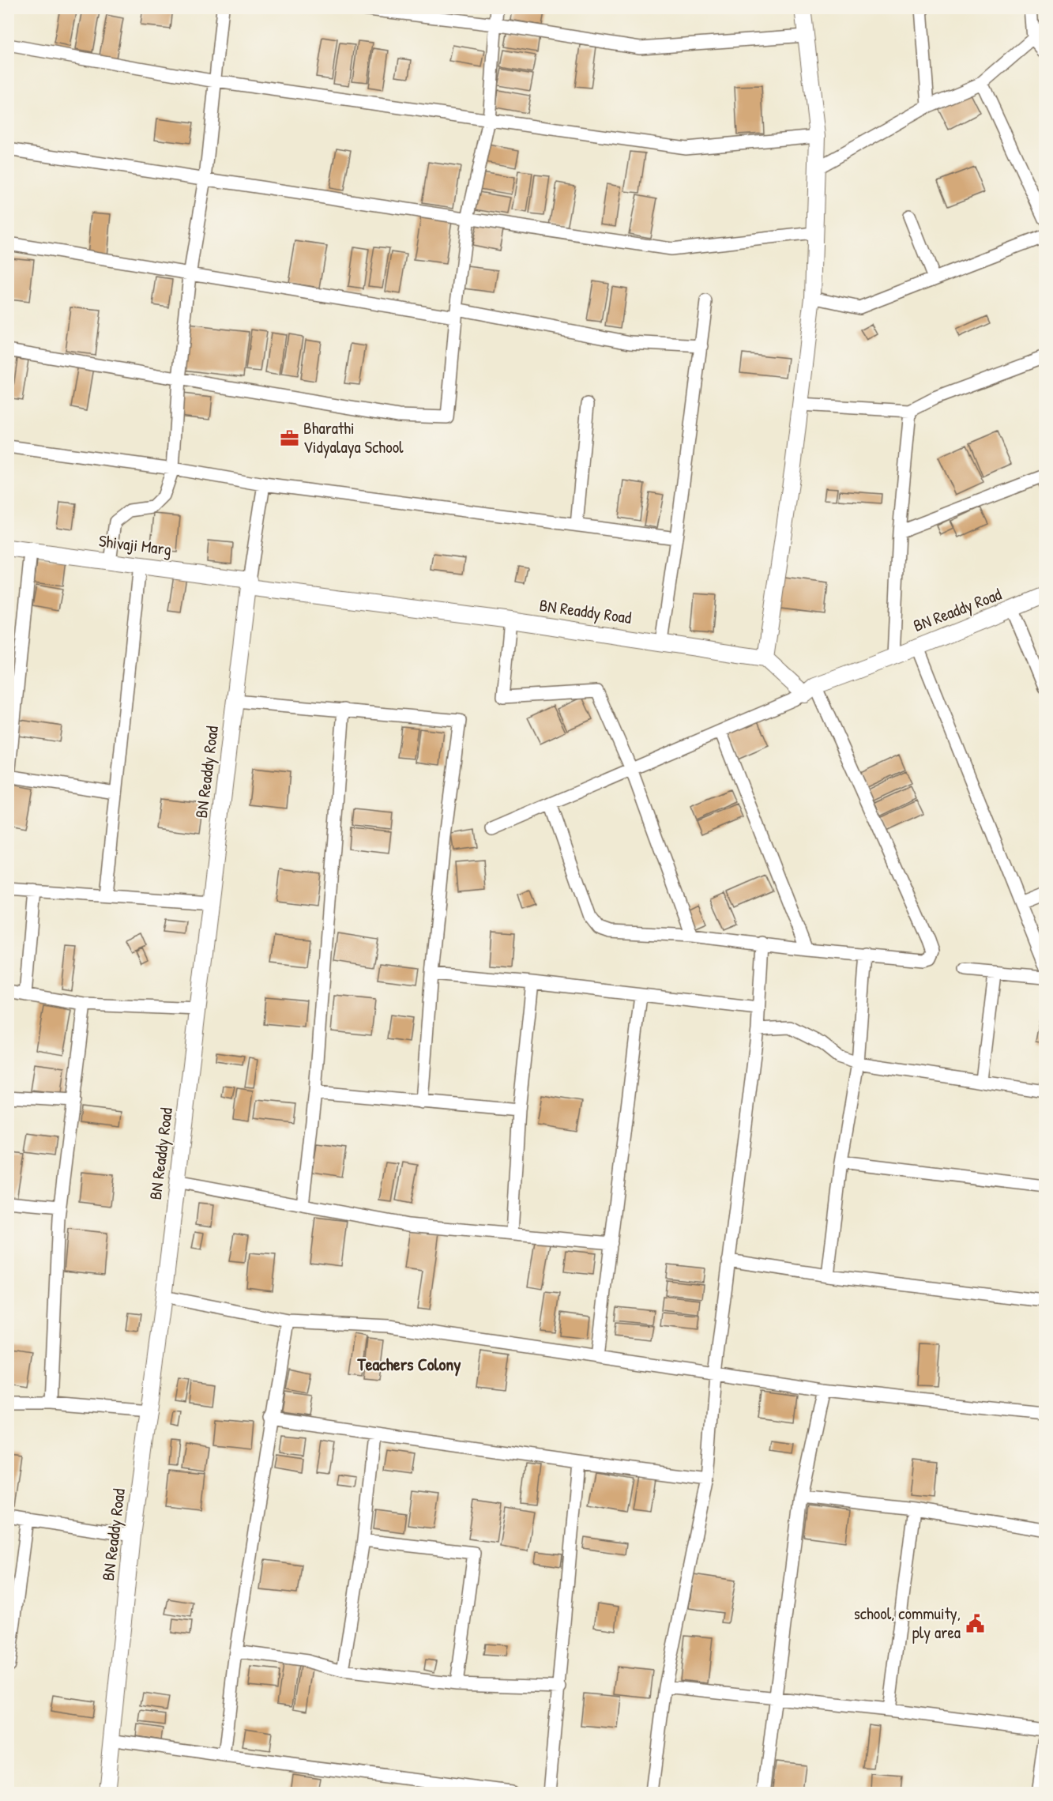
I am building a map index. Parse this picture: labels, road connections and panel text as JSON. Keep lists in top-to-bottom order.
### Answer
{
  "streets": {
    "street": ["Shivaji Marg", "BN Readdy Road"]
  },
  "crossings": [
    ["Shivaji Marg", "BN Readdy Road"]
  ],
  "districts": ["Teachers Colony"],
  "places": {
    "office": ["Bharathi Vidyalaya School"],
    "public building": ["school, commuity, ply area"]
  }
}
